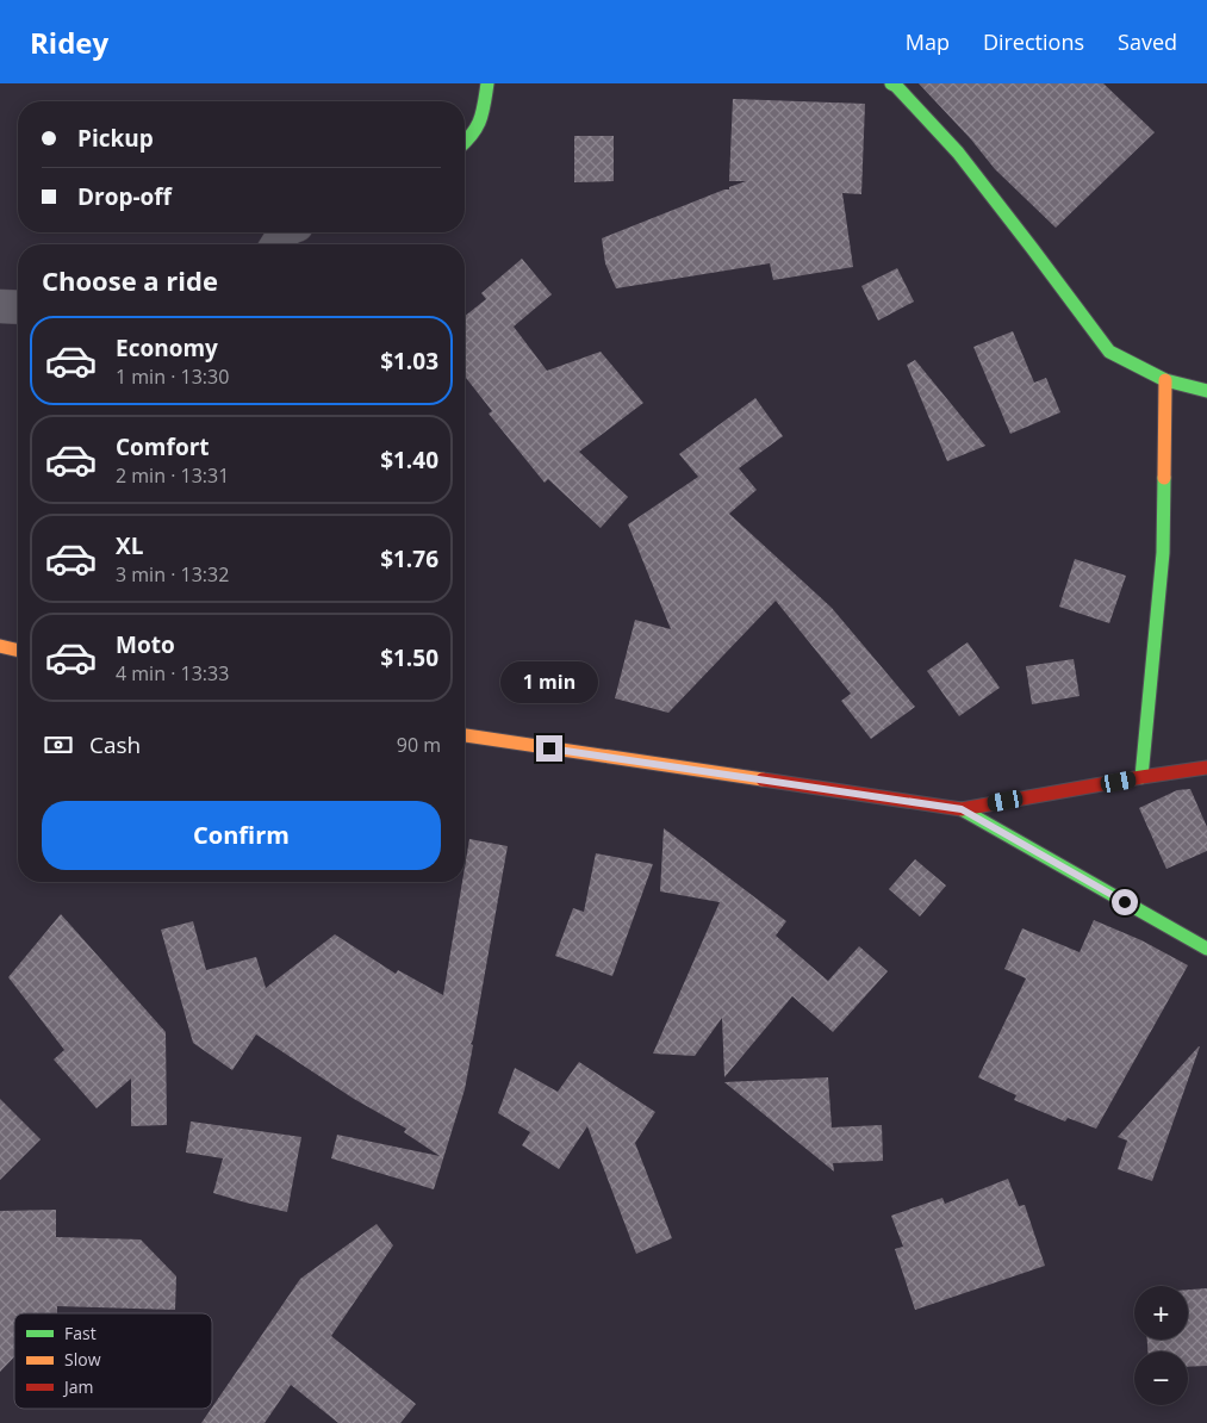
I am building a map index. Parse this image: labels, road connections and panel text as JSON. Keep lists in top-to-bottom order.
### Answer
{
  "legend": ["Fast", "Slow", "Jam"],
  "page": {
    "header": "Ridey",
    "nav": ["Map", "Directions", "Saved"],
    "banner": ["Pickup", "Drop-off"],
    "heading": "Choose a ride",
    "list": [
      {
        "name": "Economy",
        "note": "1 min · 13:30",
        "value": "$1.03"
      },
      {
        "name": "Comfort",
        "note": "2 min · 13:31",
        "value": "$1.40"
      },
      {
        "name": "XL",
        "note": "3 min · 13:32",
        "value": "$1.76"
      },
      {
        "name": "Moto",
        "note": "4 min · 13:33",
        "value": "$1.50"
      }
    ],
    "bubble": "1 min",
    "pay": ["Cash", "90 m"],
    "buttons": "Confirm",
    "map_buttons": ["+", "−"]
  }
}
